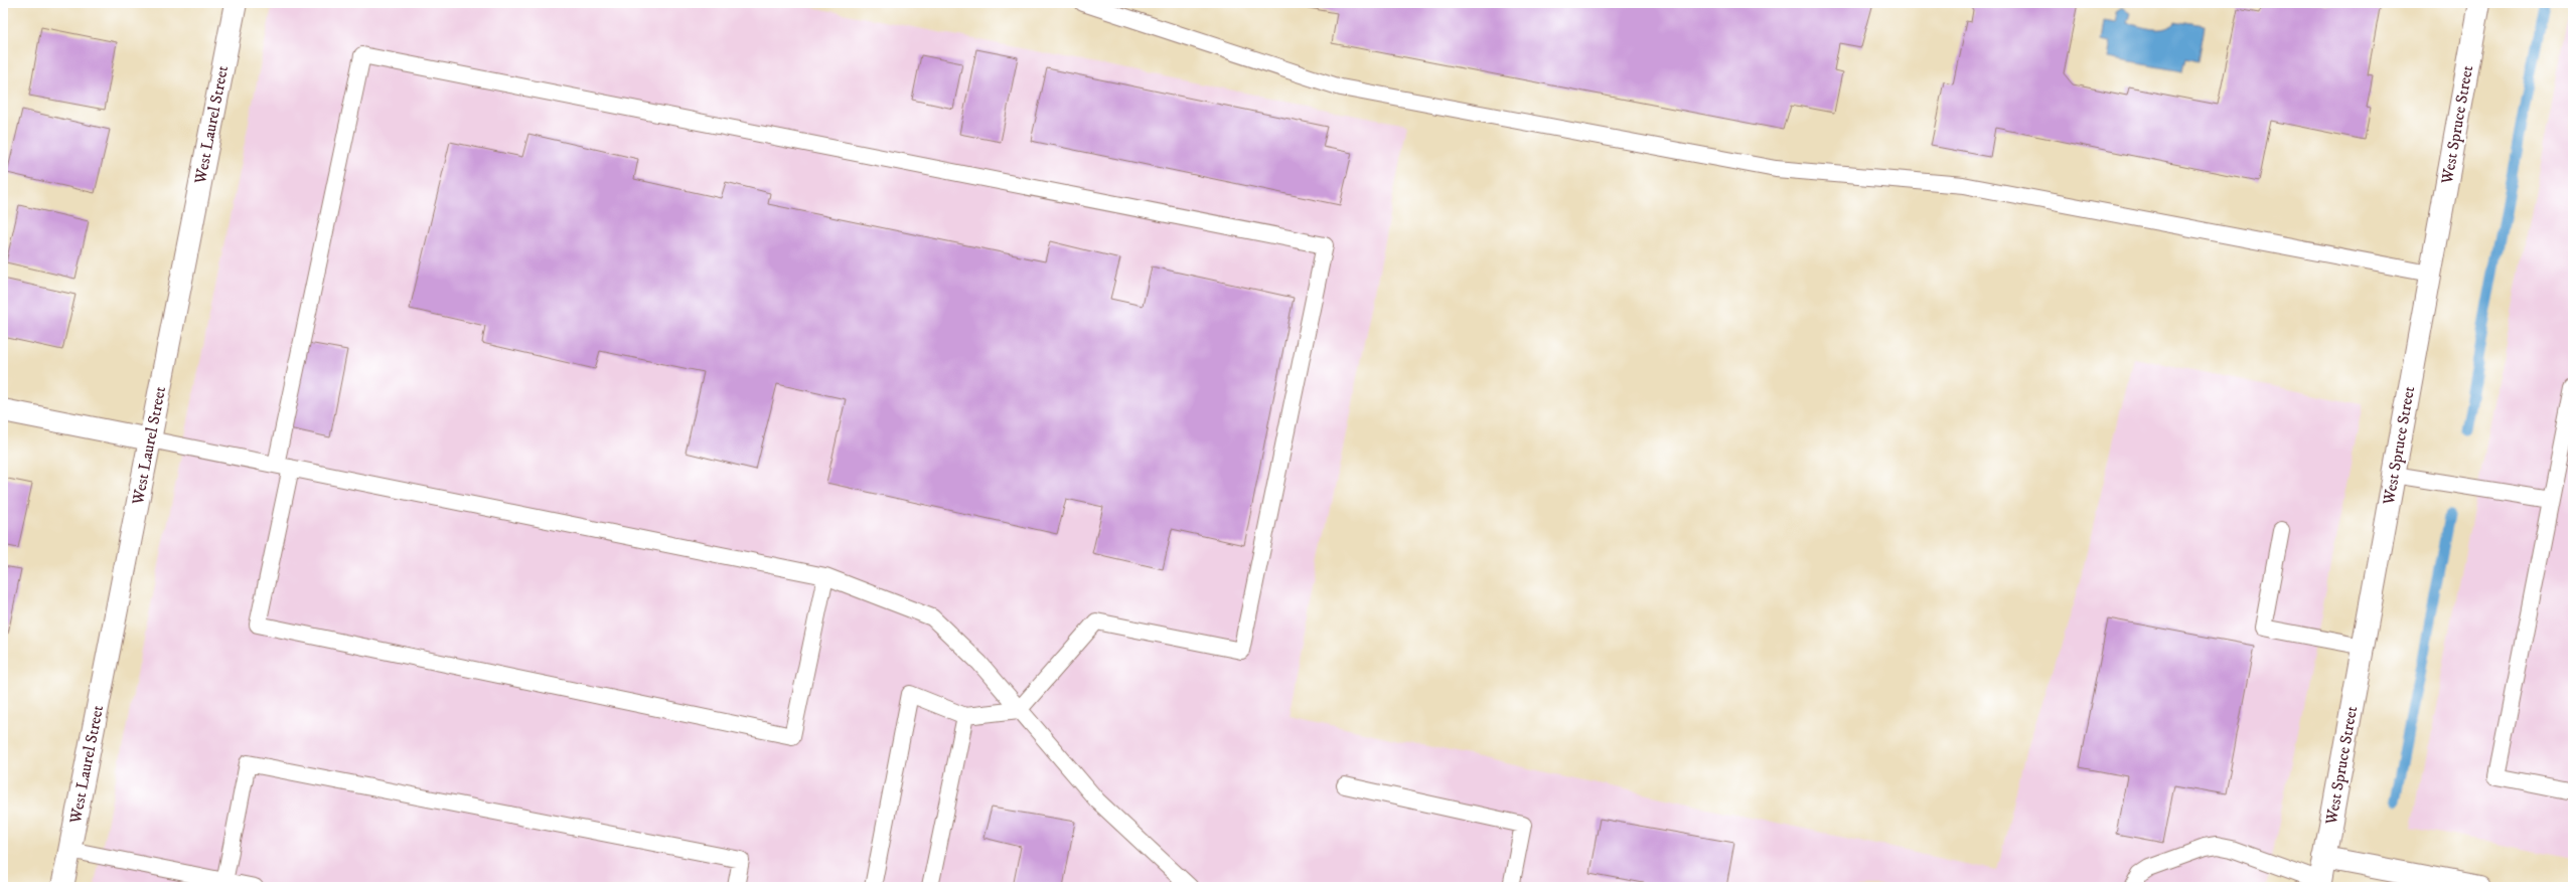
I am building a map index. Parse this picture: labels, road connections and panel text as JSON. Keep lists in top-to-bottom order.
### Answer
{
  "streets": {
    "street": ["West Laurel Street", "West Spruce Street"]
  }
}
